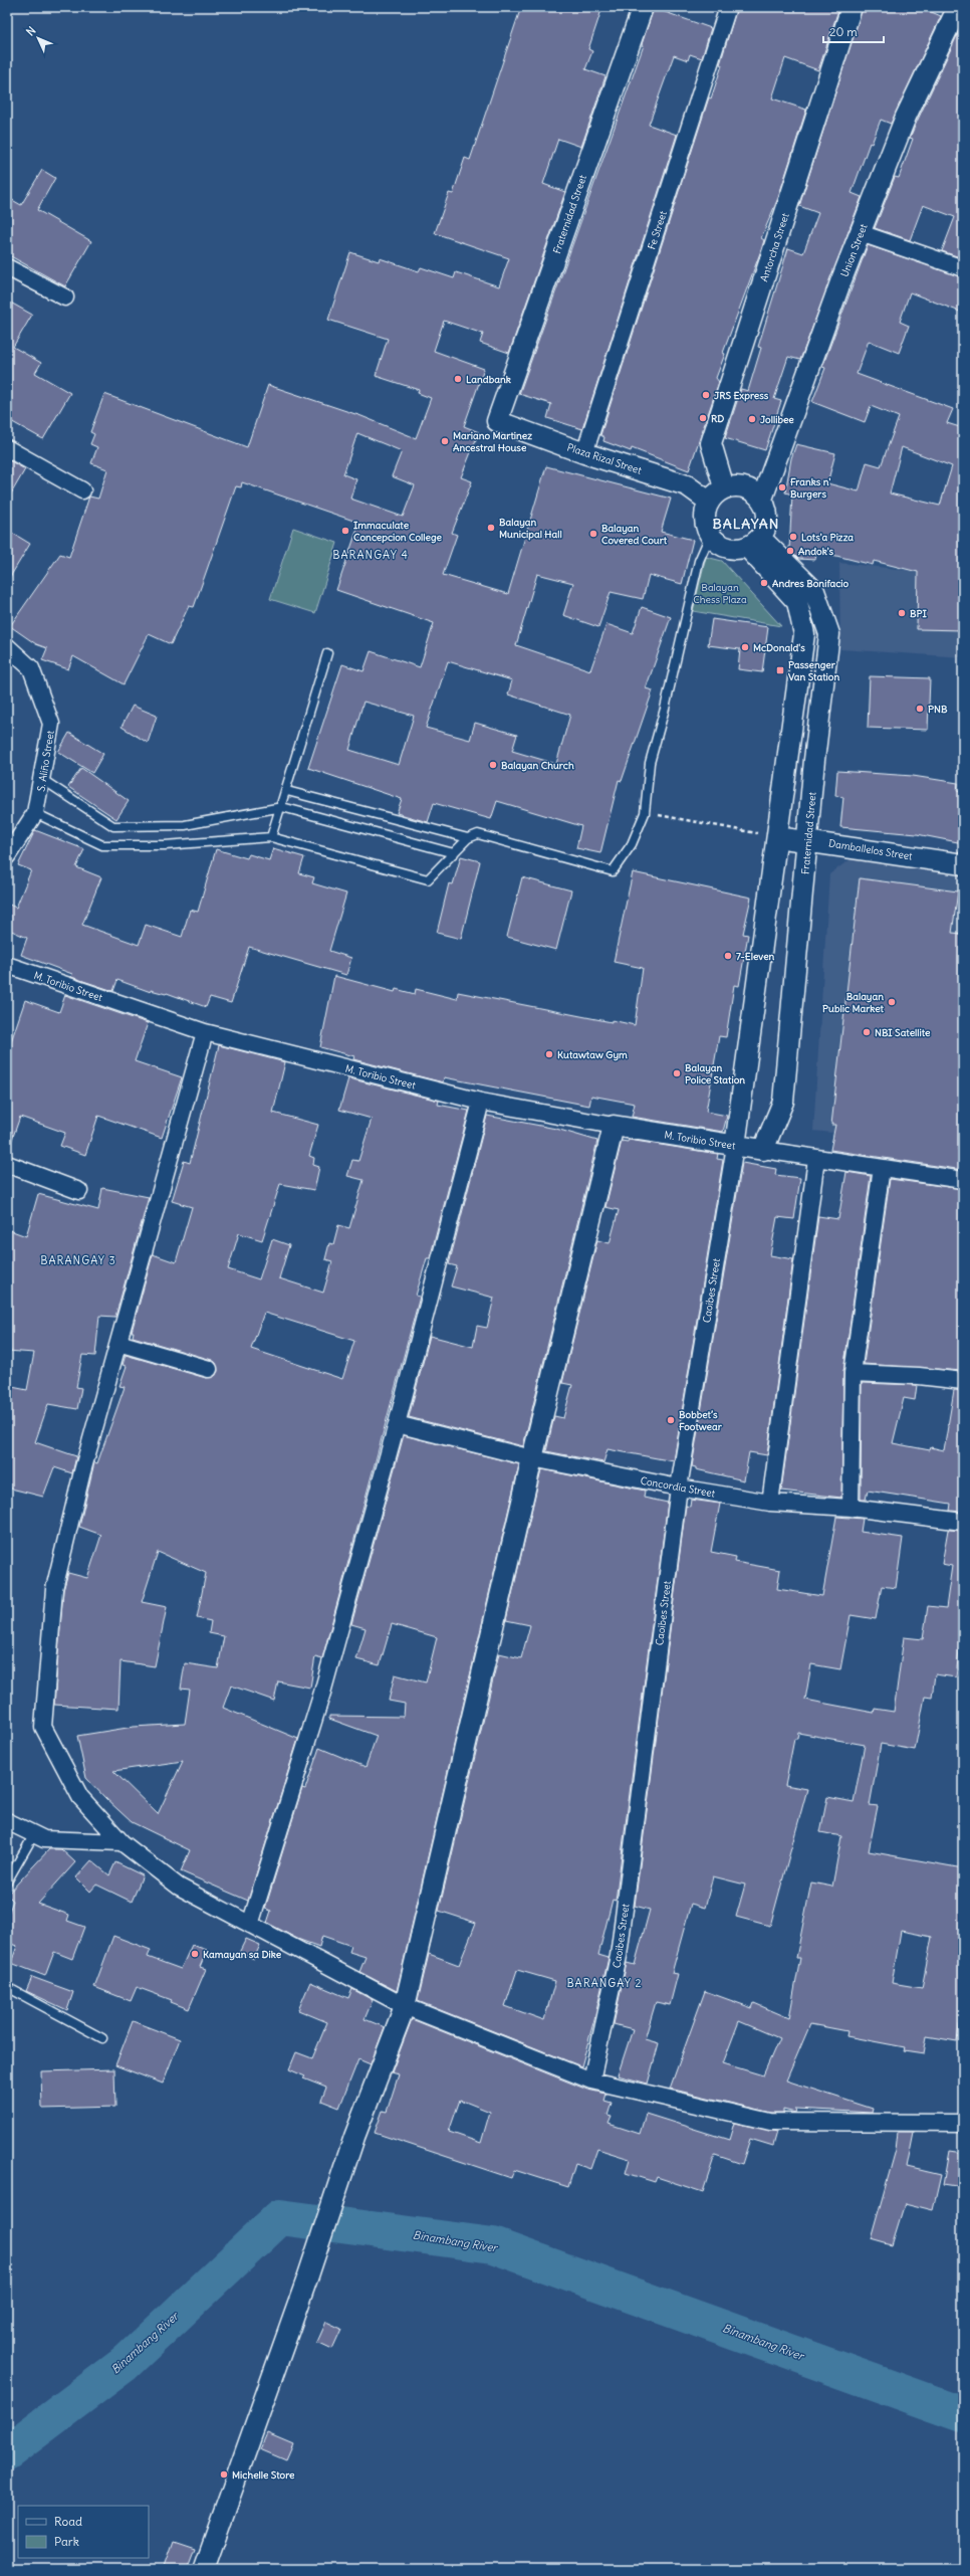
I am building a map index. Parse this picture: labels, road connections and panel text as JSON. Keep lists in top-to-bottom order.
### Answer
{
  "streets": {
    "street": [
      "Fraternidad Street",
      "Fe Street",
      "Antorcha Street",
      "Union Street",
      "Plaza Rizal Street",
      "S. Aliño Street",
      "Damballelos Street",
      "M. Toribio Street",
      "Caoibes Street",
      "Concordia Street"
    ]
  },
  "crossings": [
    ["Fraternidad Street", "Antorcha Street"],
    ["Fraternidad Street", "Union Street"],
    ["Fraternidad Street", "Plaza Rizal Street"],
    ["Fraternidad Street", "Damballelos Street"],
    ["Fraternidad Street", "M. Toribio Street"],
    ["Fe Street", "Plaza Rizal Street"],
    ["Antorcha Street", "Union Street"],
    ["Antorcha Street", "Plaza Rizal Street"],
    ["Union Street", "Plaza Rizal Street"],
    ["M. Toribio Street", "Caoibes Street"],
    ["Caoibes Street", "Concordia Street"]
  ],
  "districts": [
    "BALAYAN",
    "BARANGAY 4",
    "BARANGAY 3",
    "BARANGAY 2"
  ],
  "water": ["Binambang River"],
  "parks": ["Balayan Chess Plaza"],
  "places": {
    "other": [
      "Landbank",
      "JRS Express",
      "RD",
      "Jollibee",
      "Mariano Martinez Ancestral House",
      "Franks n' Burgers",
      "Balayan Municipal Hall",
      "Immaculate Concepcion College",
      "Balayan Covered Court",
      "Lots'a Pizza",
      "Andok's",
      "Andres Bonifacio",
      "BPI",
      "McDonald's",
      "PNB",
      "Balayan Church",
      "7-Eleven",
      "Balayan Public Market",
      "NBI Satellite",
      "Kutawtaw Gym",
      "Balayan Police Station",
      "Bobbet’s Footwear",
      "Kamayan sa Dike",
      "Michelle Store"
    ],
    "transit": ["Passenger Van Station"]
  },
  "legend": ["Road", "Park"],
  "scale_bar": "20 m",
  "north": "top left"
}
